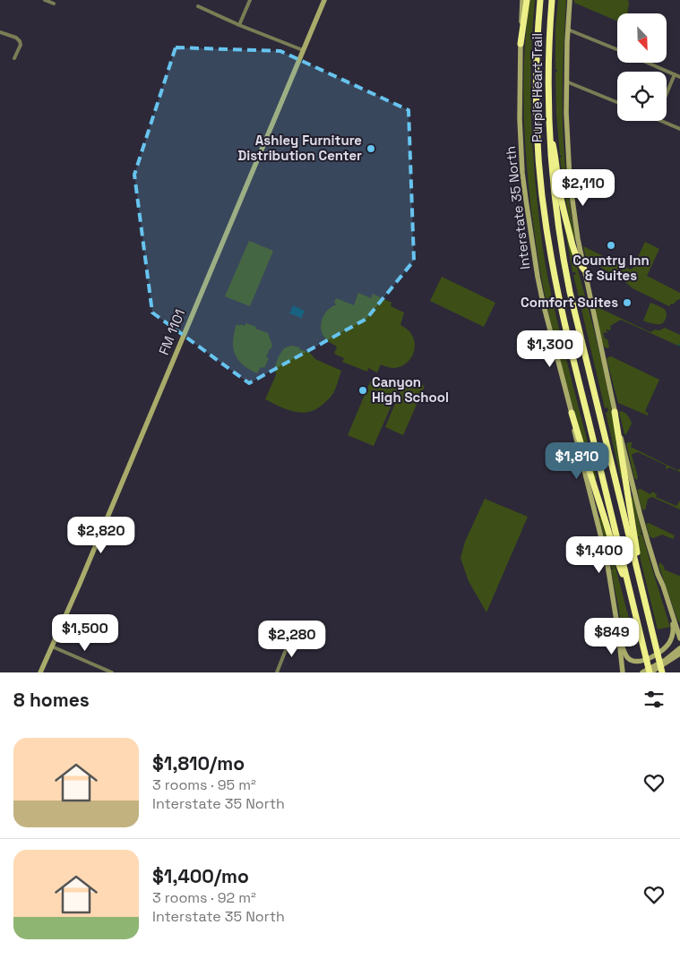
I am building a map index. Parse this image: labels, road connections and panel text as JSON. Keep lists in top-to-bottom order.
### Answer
{
  "streets": {
    "highway": ["Purple Heart Trail"],
    "main road": ["Interstate 35 North", "FM 1101"]
  },
  "places": [
    "Ashley Furniture Distribution Center",
    "Country Inn & Suites",
    "Comfort Suites",
    "Canyon High School"
  ],
  "north": "bottom right",
  "page": {
    "price": [
      "$2,110",
      "$1,300",
      "$1,810",
      "$2,820",
      "$1,400",
      "$1,500",
      "$849",
      "$2,280"
    ],
    "heading": "8 homes",
    "list": [
      {
        "name": "$1,810/mo",
        "note": "3 rooms · 95 m² · Interstate 35 North"
      },
      {
        "name": "$1,400/mo",
        "note": "3 rooms · 92 m² · Interstate 35 North"
      }
    ]
  }
}
